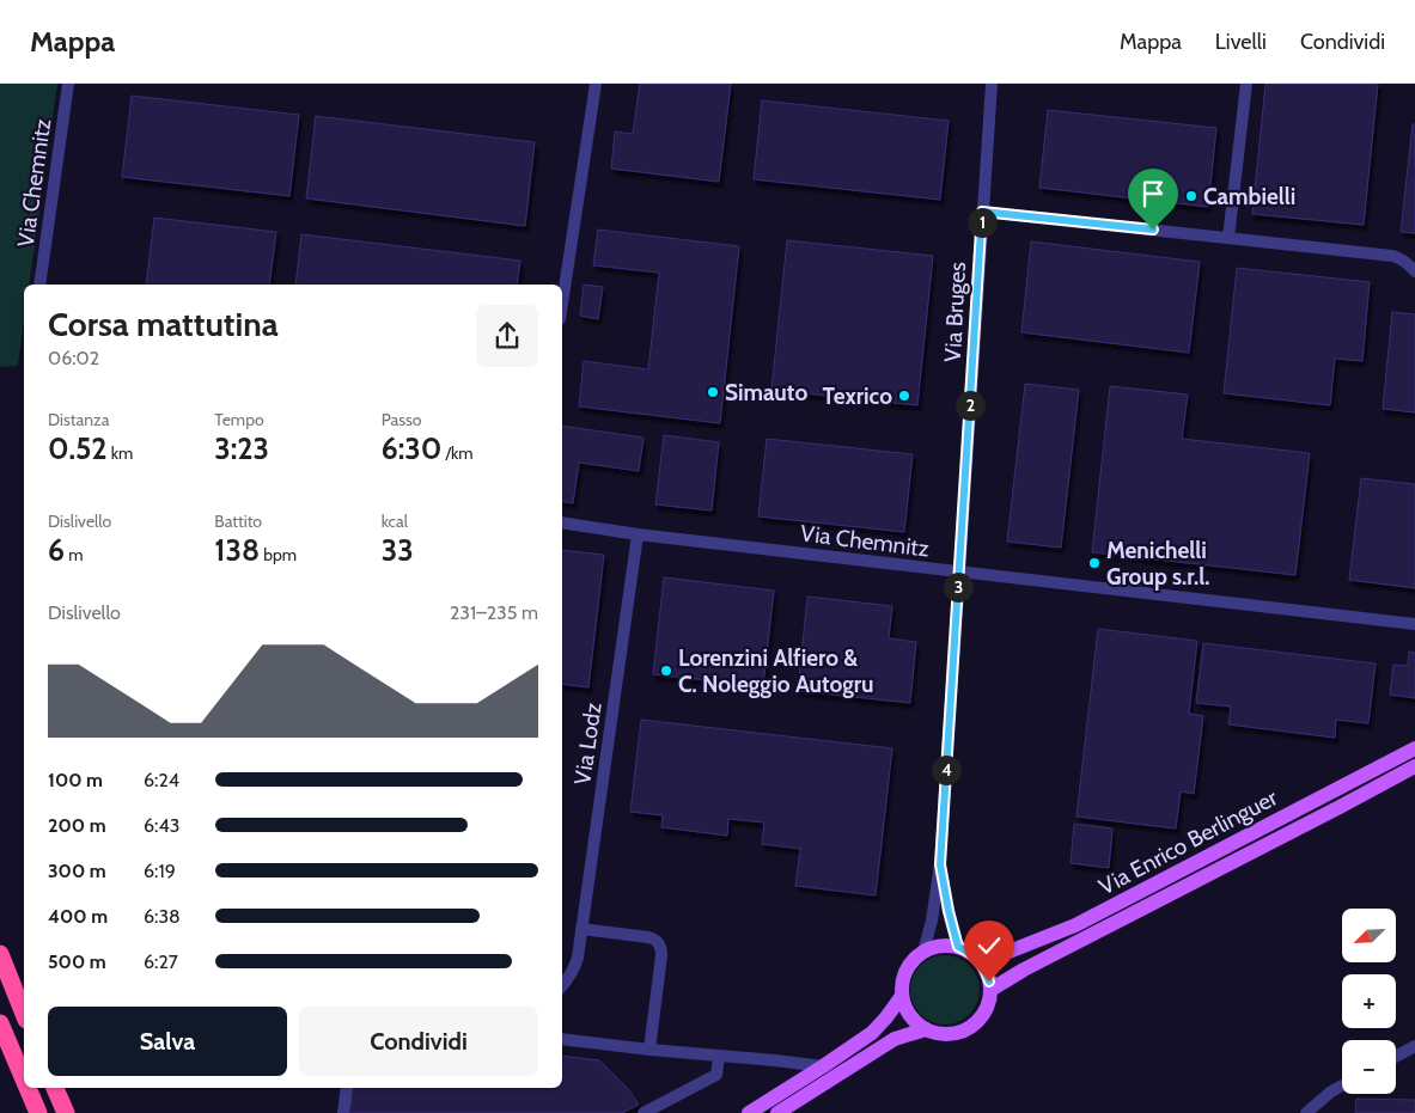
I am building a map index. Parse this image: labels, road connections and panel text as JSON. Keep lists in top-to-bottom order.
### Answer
{
  "streets": {
    "main road": ["Via Enrico Berlinguer"],
    "street": ["Via Chemnitz", "Via Bruges", "Via Lodz"]
  },
  "crossings": [
    ["Via Chemnitz", "Via Bruges"],
    ["Via Chemnitz", "Via Lodz"],
    ["Via Bruges", "Via Enrico Berlinguer"]
  ],
  "places": [
    "Cambielli",
    "Simauto",
    "Texrico",
    "Menichelli Group s.r.l.",
    "Lorenzini Alfiero & C. Noleggio Autogru"
  ],
  "north": "bottom left",
  "page": {
    "header": "Mappa",
    "nav": ["Mappa", "Livelli", "Condividi"],
    "pins": [
      "1",
      "2",
      "3",
      "4"
    ],
    "heading": ["Corsa mattutina", "06:02"],
    "stats": [
      ["Distanza", "0.52 km"],
      ["Tempo", "3:23"],
      ["Passo", "6:30 /km"],
      ["Dislivello", "6 m"],
      ["Battito", "138 bpm"],
      ["kcal", "33"]
    ],
    "chart": ["Dislivello", "231–235 m"],
    "list": [
      {
        "name": "100 m",
        "note": "6:24"
      },
      {
        "name": "200 m",
        "note": "6:43"
      },
      {
        "name": "300 m",
        "note": "6:19"
      },
      {
        "name": "400 m",
        "note": "6:38"
      },
      {
        "name": "500 m",
        "note": "6:27"
      }
    ],
    "map_buttons": ["+", "−"],
    "buttons": ["Salva", "Condividi"]
  }
}
